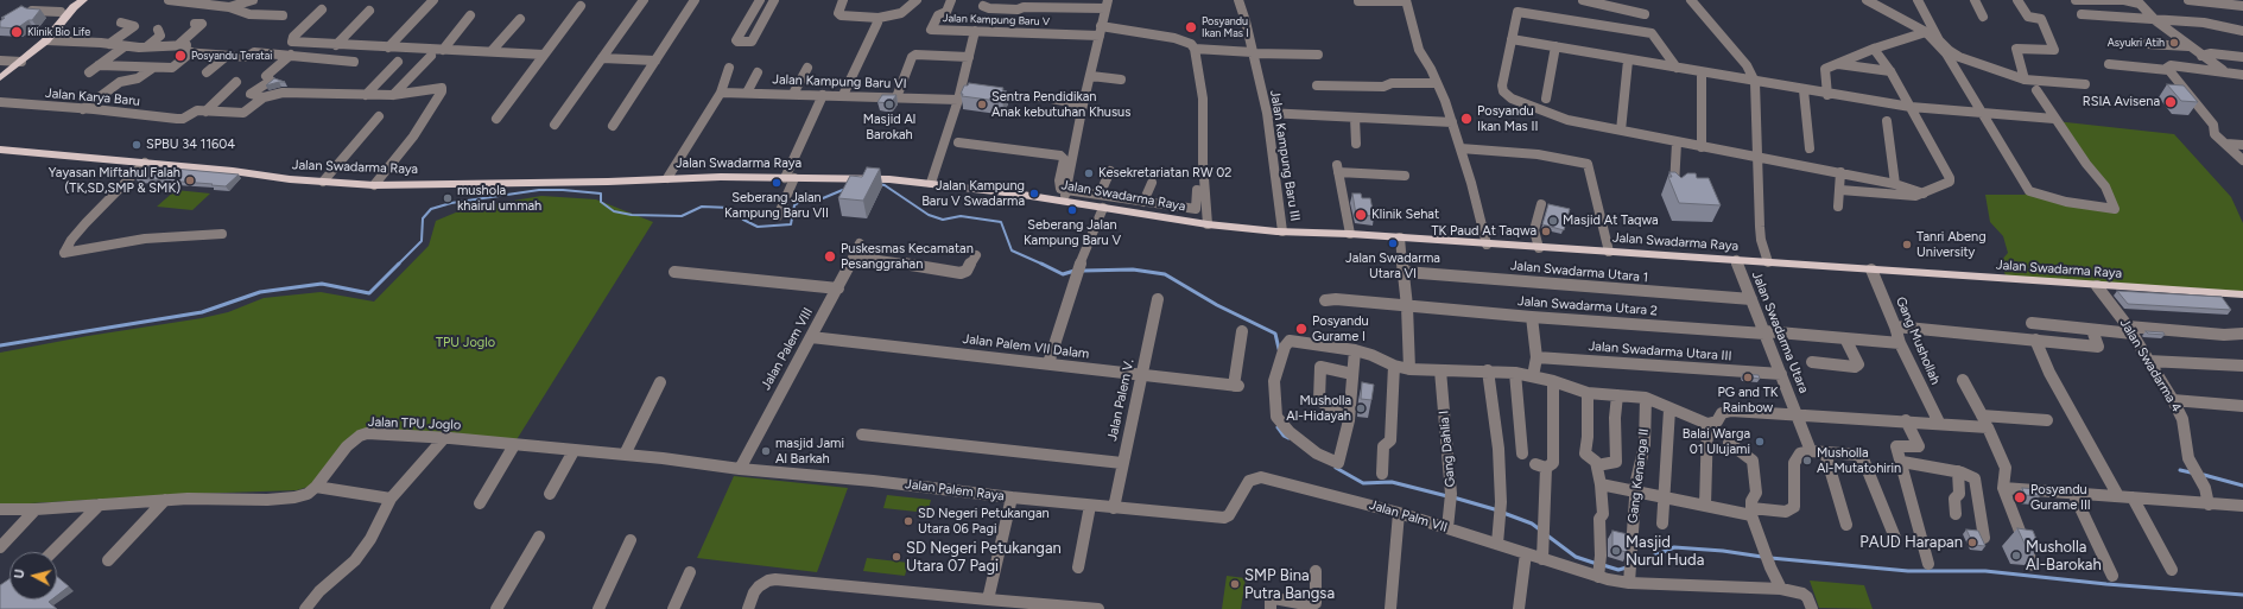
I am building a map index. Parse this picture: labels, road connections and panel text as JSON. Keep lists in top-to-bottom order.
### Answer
{
  "streets": {
    "main road": ["Jalan Swadarma Raya"],
    "street": [
      "Jalan Kampung Baru V",
      "Jalan Kampung Baru VI",
      "Jalan Karya Baru",
      "Jalan Kampung Baru III",
      "Jalan Swadarma Utara 1",
      "Jalan Swadarma Utara 2",
      "Jalan Swadarma Utara",
      "Gang Mushollah",
      "Jalan Palem VII Dalam",
      "Jalan Palem VIII",
      "Jalan Swadarma Utara III",
      "Jalan Swadarma 4",
      "Jalan Palem V.",
      "Jalan TPU Joglo",
      "Gang Dahlia I",
      "Gang Kenanga II",
      "Jalan Palem Raya",
      "Jalan Palm VII"
    ]
  },
  "crossings": [
    ["Jalan Kampung Baru III", "Jalan Swadarma Raya"],
    ["Jalan Swadarma Raya", "Jalan Swadarma Utara"],
    ["Jalan Swadarma Raya", "Gang Mushollah"],
    ["Jalan Swadarma Raya", "Jalan Swadarma 4"],
    ["Jalan Swadarma Utara 1", "Jalan Swadarma Utara"],
    ["Jalan Swadarma Utara 2", "Jalan Swadarma Utara"],
    ["Jalan Swadarma Utara 2", "Gang Mushollah"],
    ["Jalan Swadarma Utara", "Jalan Swadarma Utara III"],
    ["Jalan Palem VII Dalam", "Jalan Palem VIII"],
    ["Jalan Palem VII Dalam", "Jalan Palem V."],
    ["Jalan Palem VIII", "Jalan TPU Joglo"],
    ["Jalan Palem VIII", "Jalan Palem Raya"],
    ["Jalan Palem V.", "Jalan Palm VII"],
    ["Jalan TPU Joglo", "Jalan Palem Raya"],
    ["Gang Dahlia I", "Jalan Palm VII"],
    ["Gang Kenanga II", "Jalan Palm VII"],
    ["Jalan Palem Raya", "Jalan Palm VII"]
  ],
  "parks": ["TPU Joglo"],
  "places": [
    "Posyandu Ikan Mas I",
    "Klinik Bio Life",
    "Asyukri Atih",
    "Posyandu Teratai",
    "RSIA Avisena",
    "Masjid Al Barokah",
    "Sentra Pendidikan Anak kebutuhan Khusus",
    "Posyandu Ikan Mas II",
    "SPBU 34 11604",
    "Kesekretariatan RW 02",
    "Yayasan Miftahul Falah (TK,SD,SMP & SMK)",
    "Seberang Jalan Kampung Baru VII",
    "Jalan Kampung Baru V Swadarma",
    "mushola khairul ummah",
    "Seberang Jalan Kampung Baru V",
    "Klinik Sehat",
    "Masjid At Taqwa",
    "TK Paud At Taqwa",
    "Jalan Swadarma Utara VI",
    "Tanri Abeng University",
    "Puskesmas Kecamatan Pesanggrahan",
    "Posyandu Gurame I",
    "PG and TK Rainbow",
    "Musholla Al-Hidayah",
    "Balai Warga 01 Ulujami",
    "masjid Jami Al Barkah",
    "Musholla Al-Mutatohirin",
    "Posyandu Gurame III",
    "SD Negeri Petukangan Utara 06 Pagi",
    "PAUD Harapan",
    "Masjid Nurul Huda",
    "Musholla Al-Barokah",
    "SD Negeri Petukangan Utara 07 Pagi",
    "SMP Bina Putra Bangsa"
  ],
  "north": "left"
}
